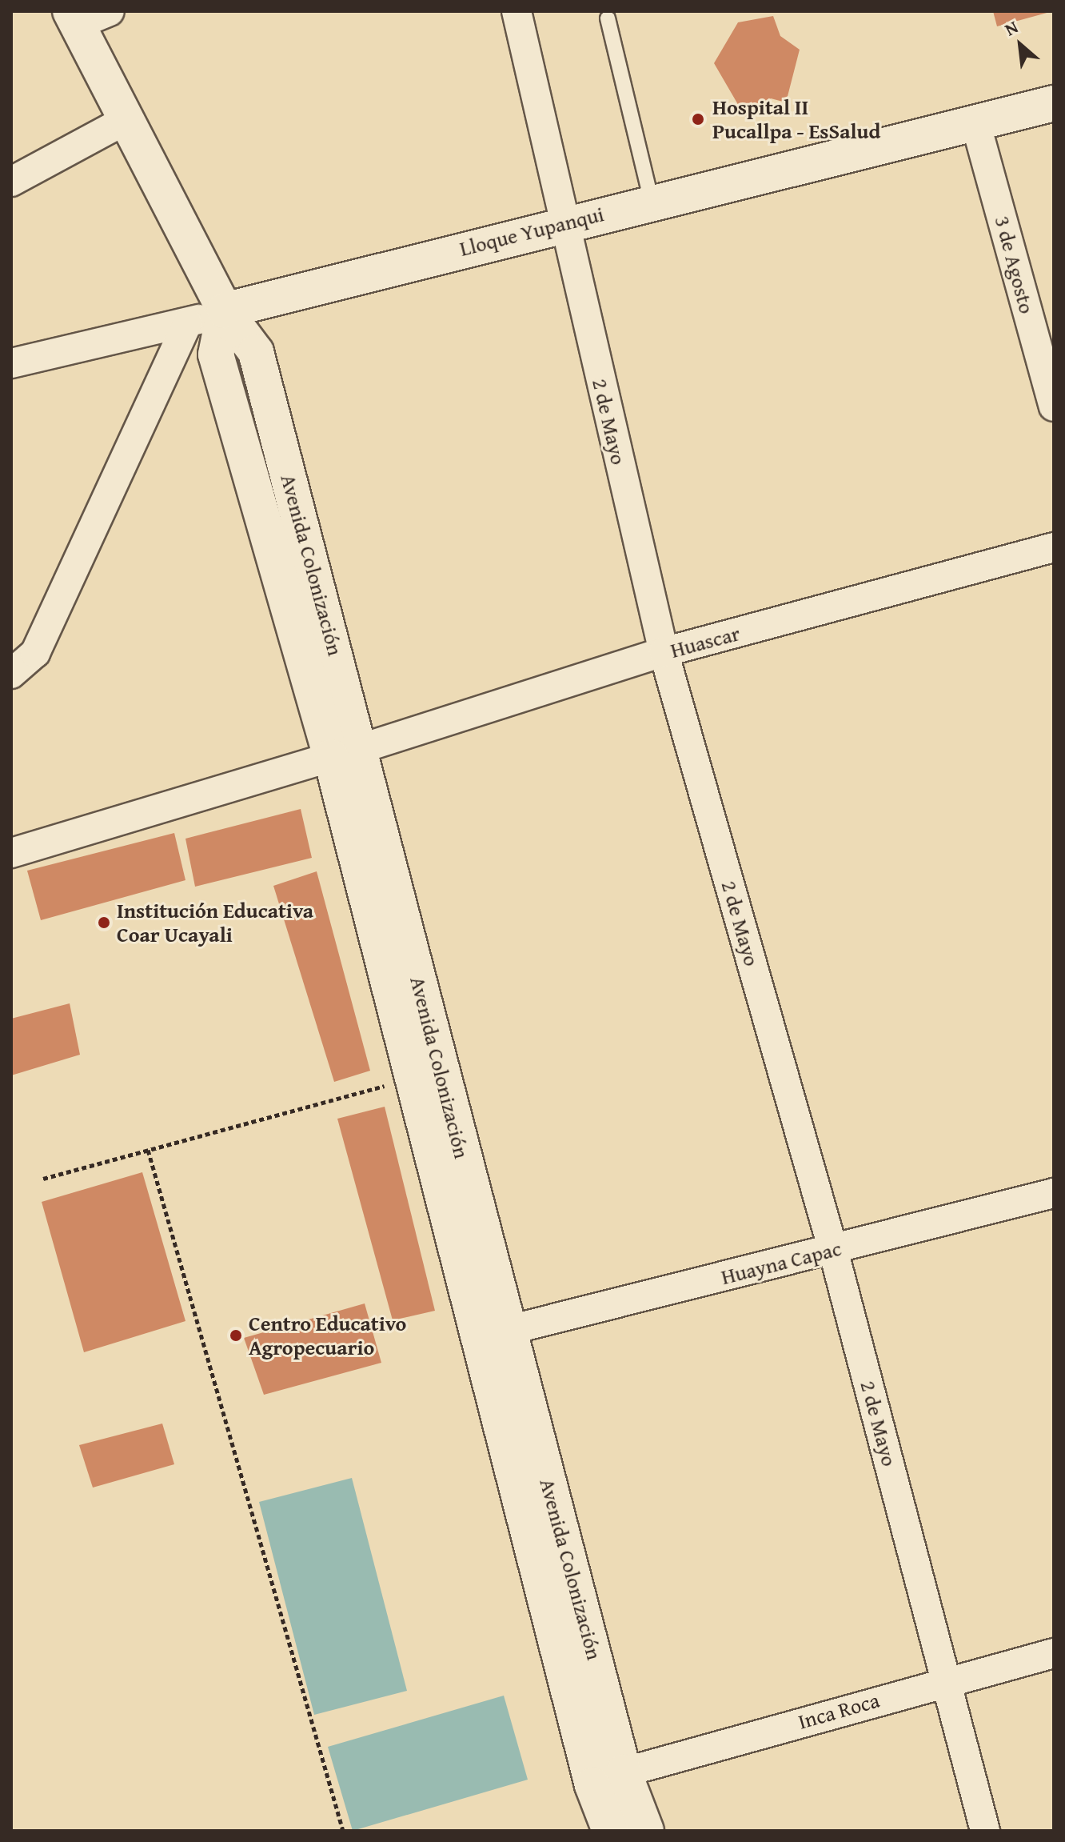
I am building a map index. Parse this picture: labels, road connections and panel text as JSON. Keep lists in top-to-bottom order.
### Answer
{
  "streets": {
    "street": [
      "Lloque Yupanqui",
      "3 de Agosto",
      "2 de Mayo",
      "Avenida Colonización",
      "Huascar",
      "Huayna Capac",
      "Inca Roca"
    ]
  },
  "crossings": [
    ["Lloque Yupanqui", "3 de Agosto"],
    ["Lloque Yupanqui", "2 de Mayo"],
    ["Lloque Yupanqui", "Avenida Colonización"],
    ["2 de Mayo", "Huascar"],
    ["2 de Mayo", "Huayna Capac"],
    ["2 de Mayo", "Inca Roca"],
    ["Avenida Colonización", "Huascar"],
    ["Avenida Colonización", "Huayna Capac"],
    ["Avenida Colonización", "Inca Roca"]
  ],
  "places": ["Hospital II Pucallpa - EsSalud", "Institución Educativa Coar Ucayali", "Centro Educativo Agropecuario"],
  "north": "top left"
}
